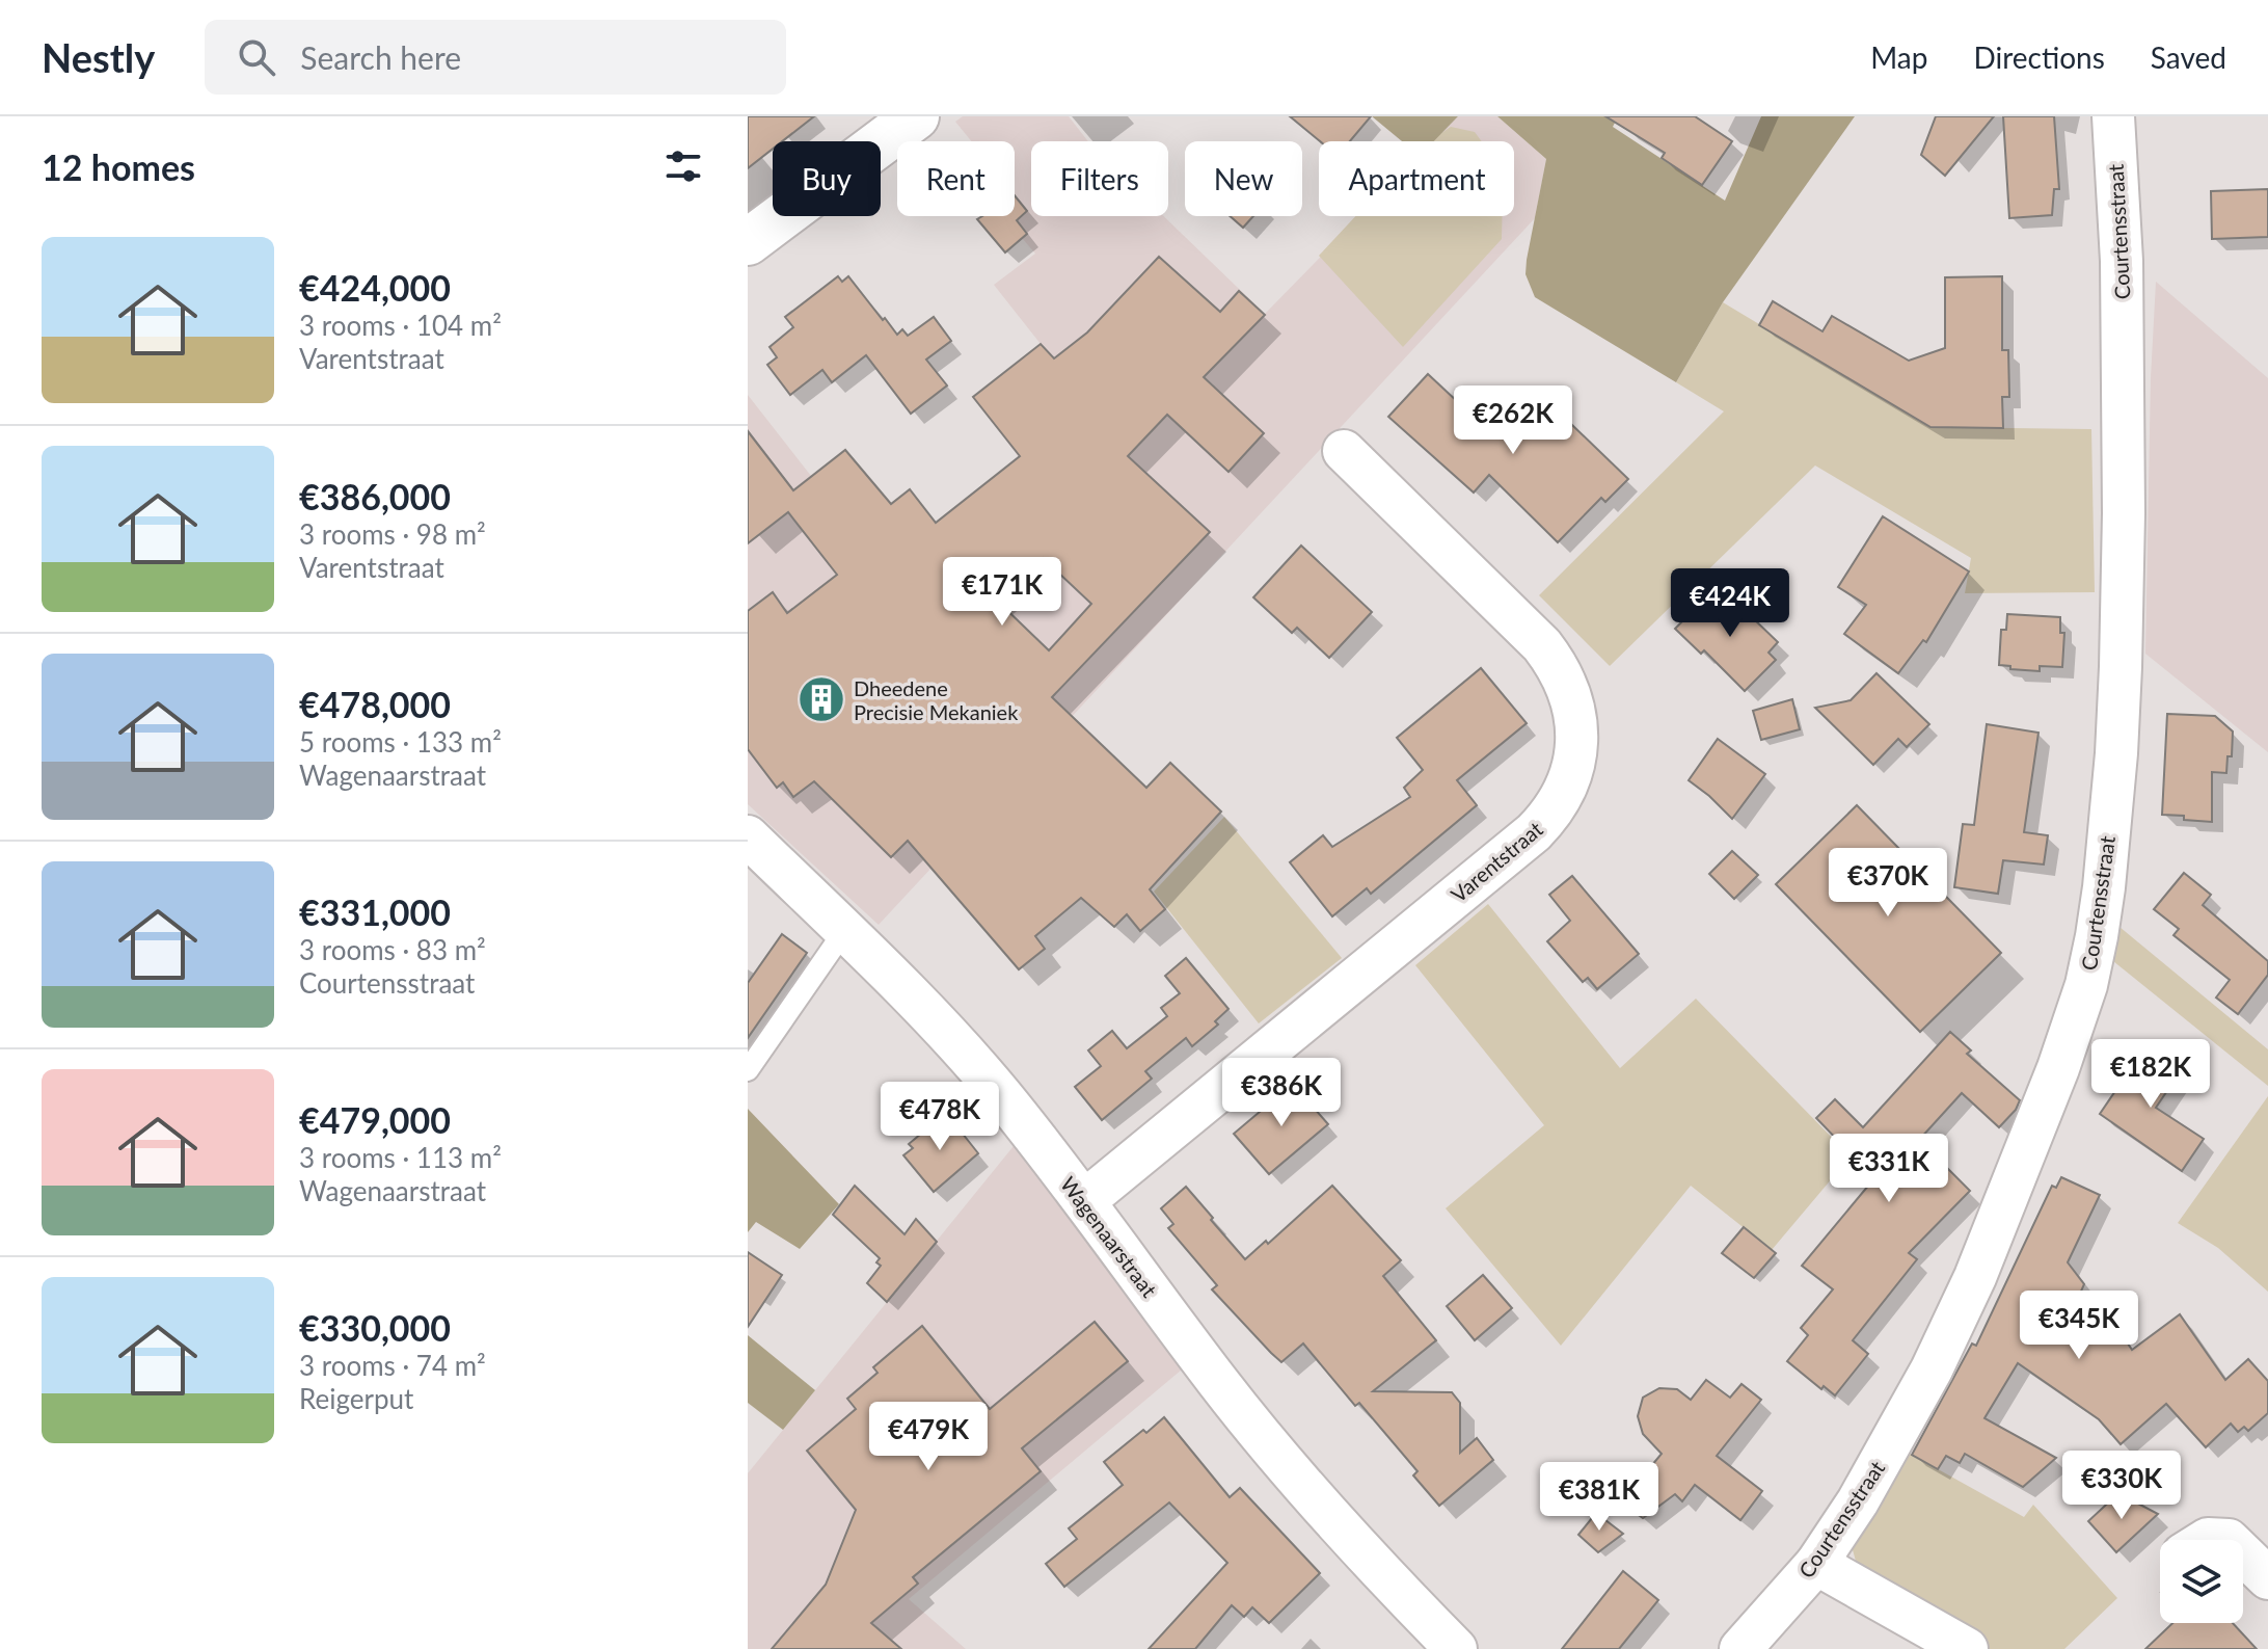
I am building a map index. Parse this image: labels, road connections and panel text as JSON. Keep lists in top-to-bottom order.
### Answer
{
  "streets": {
    "street": ["Courtensstraat", "Varentstraat", "Wagenaarstraat"]
  },
  "crossings": [
    ["Varentstraat", "Wagenaarstraat"]
  ],
  "places": {
    "building": ["Dheedene Precisie Mekaniek"]
  },
  "page": {
    "header": "Nestly",
    "search": "Search here",
    "nav": ["Map", "Directions", "Saved"],
    "heading": "12 homes",
    "chip": [
      "Buy",
      "Rent",
      "Filters",
      "New",
      "Apartment"
    ],
    "list": [
      {
        "name": "€424,000",
        "note": "3 rooms · 104 m² · Varentstraat"
      },
      {
        "name": "€386,000",
        "note": "3 rooms · 98 m² · Varentstraat"
      },
      {
        "name": "€478,000",
        "note": "5 rooms · 133 m² · Wagenaarstraat"
      },
      {
        "name": "€331,000",
        "note": "3 rooms · 83 m² · Courtensstraat"
      },
      {
        "name": "€479,000",
        "note": "3 rooms · 113 m² · Wagenaarstraat"
      },
      {
        "name": "€330,000",
        "note": "3 rooms · 74 m² · Reigerput"
      }
    ],
    "price": [
      "€262K",
      "€171K",
      "€424K",
      "€370K",
      "€182K",
      "€386K",
      "€478K",
      "€331K",
      "€345K",
      "€479K",
      "€330K",
      "€381K"
    ]
  }
}
